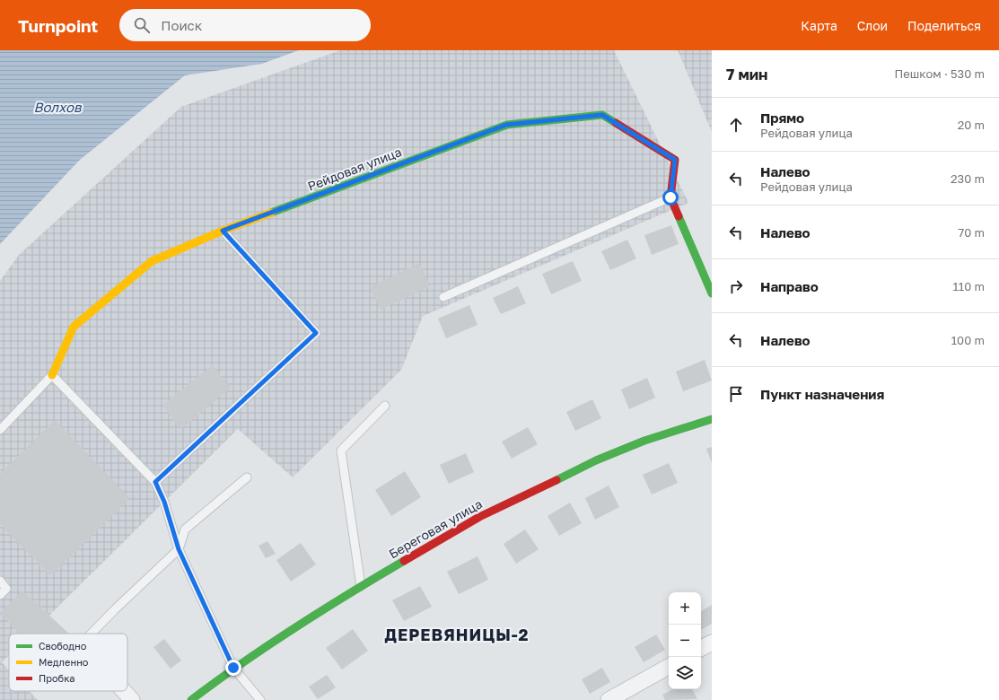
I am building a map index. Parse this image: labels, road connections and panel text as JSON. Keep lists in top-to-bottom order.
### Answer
{
  "streets": {
    "street": ["Рейдовая улица", "Береговая улица"]
  },
  "districts": ["ДЕРЕВЯНИЦЫ-2"],
  "water": ["Волхов"],
  "legend": ["Свободно", "Медленно", "Пробка"],
  "page": {
    "header": "Turnpoint",
    "search": "Поиск",
    "nav": ["Карта", "Слои", "Поделиться"],
    "heading": ["7 мин", "Пешком · 530 m"],
    "list": [
      ["Прямо", "Рейдовая улица", "20 m"],
      ["Налево", "Рейдовая улица", "230 m"],
      ["Налево", "70 m"],
      ["Направо", "110 m"],
      ["Налево", "100 m"],
      "Пункт назначения"
    ],
    "map_buttons": ["+", "−"]
  }
}
